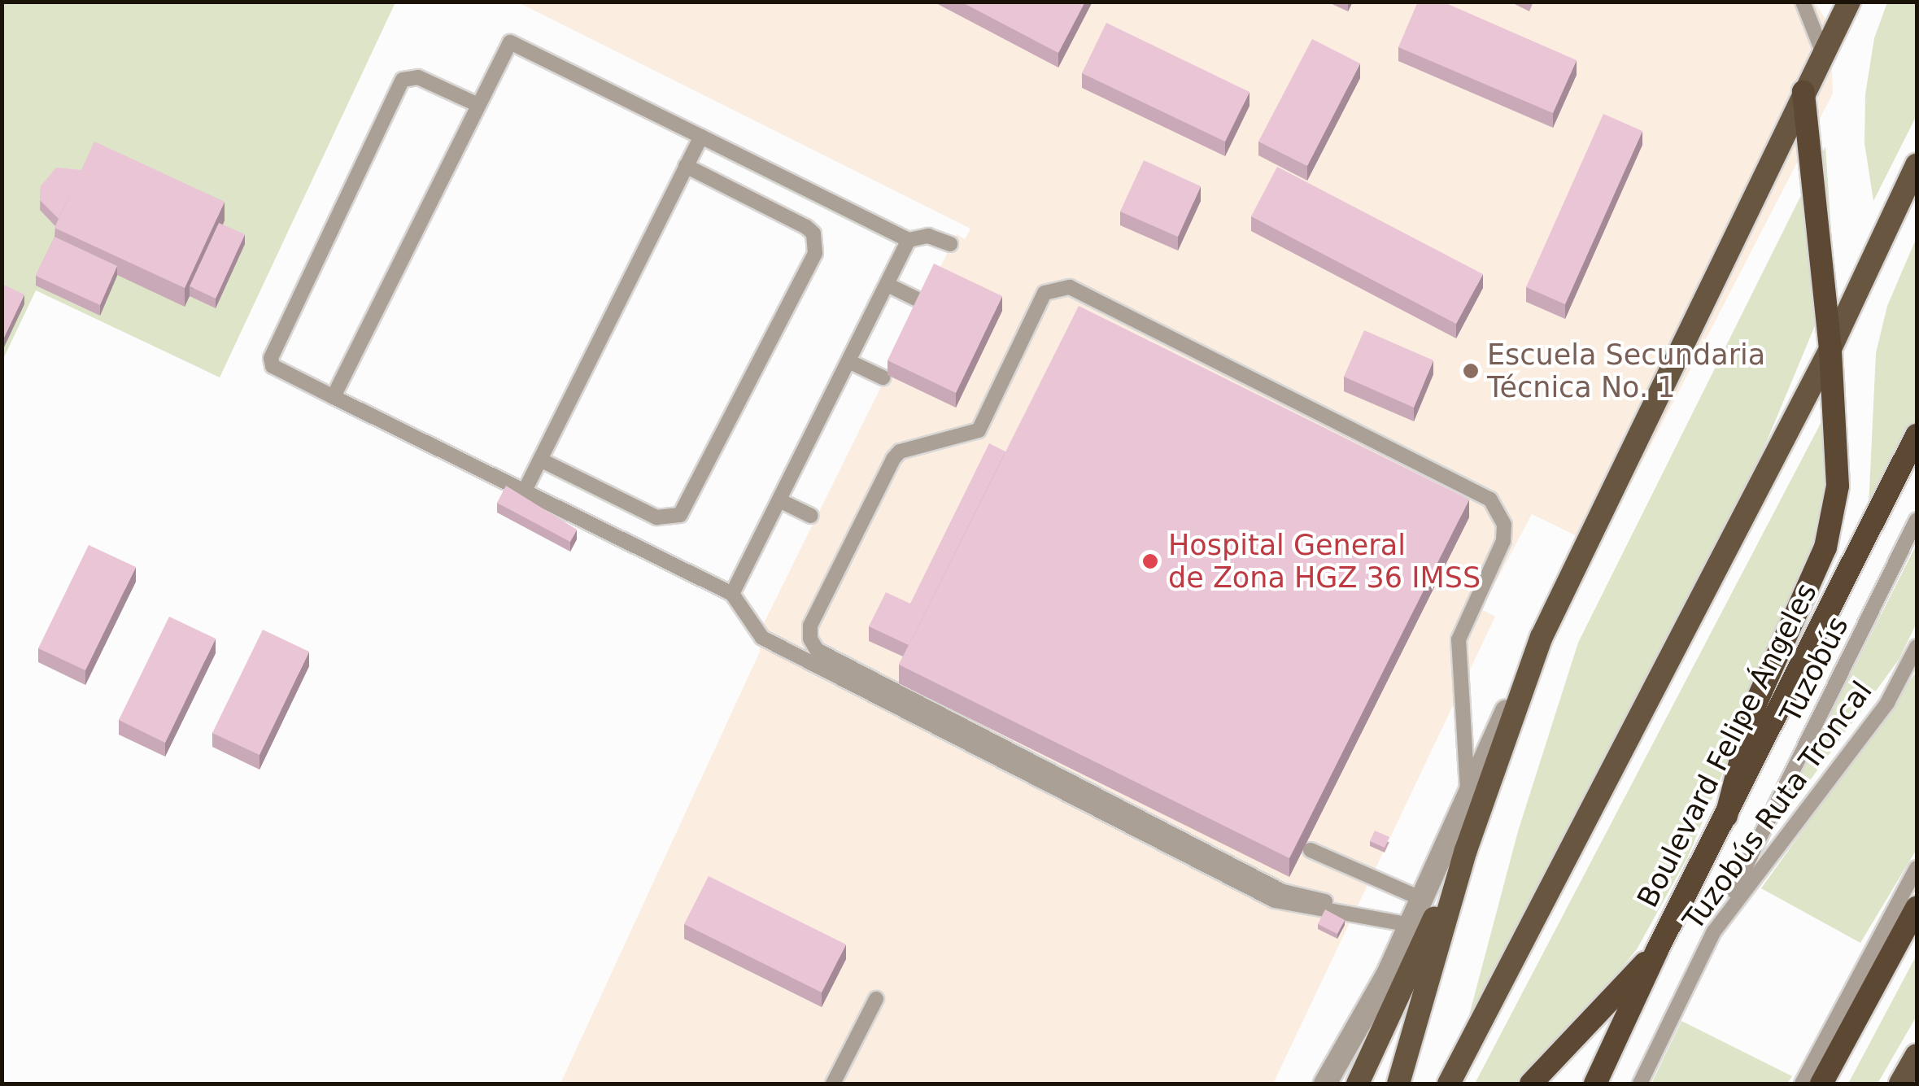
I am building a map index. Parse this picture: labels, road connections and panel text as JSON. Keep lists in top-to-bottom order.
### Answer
{
  "streets": {
    "highway": ["Boulevard Felipe Ángeles"],
    "lane": ["Tuzobús", "Tuzobús Ruta Troncal"]
  },
  "crossings": [
    ["Tuzobús", "Tuzobús Ruta Troncal"]
  ],
  "places": ["Escuela Secundaria Técnica No. 1", "Hospital General de Zona HGZ 36 IMSS"]
}
